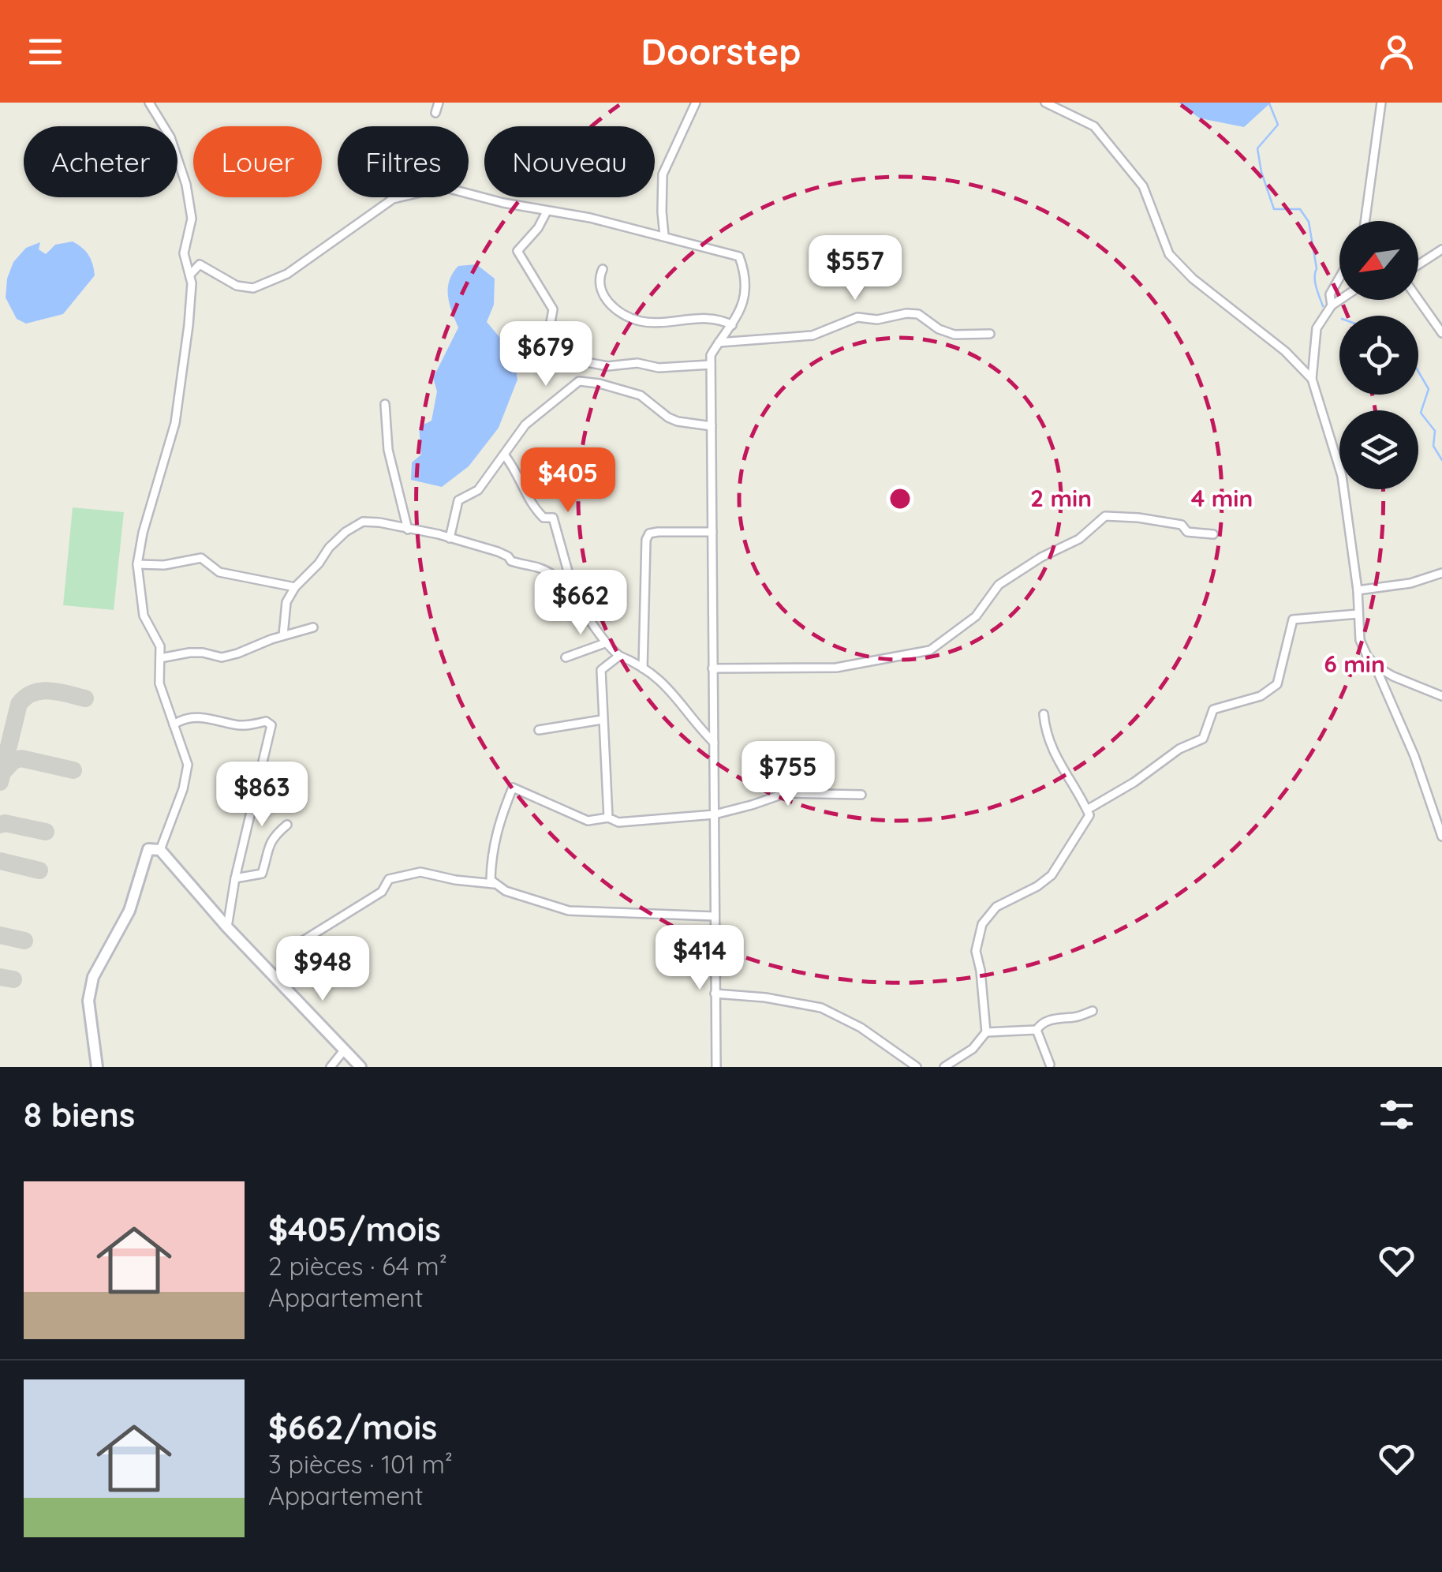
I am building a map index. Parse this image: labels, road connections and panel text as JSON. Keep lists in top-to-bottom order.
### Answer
{
  "north": "bottom left",
  "page": {
    "header": "Doorstep",
    "chip": [
      "Acheter",
      "Louer",
      "Filtres",
      "Nouveau"
    ],
    "price": [
      "$557",
      "$679",
      "$405",
      "$662",
      "$755",
      "$863",
      "$414",
      "$948"
    ],
    "heading": "8 biens",
    "list": [
      {
        "name": "$405/mois",
        "note": "2 pièces · 64 m² · Appartement"
      },
      {
        "name": "$662/mois",
        "note": "3 pièces · 101 m² · Appartement"
      }
    ]
  },
  "rings": ["2 min", "4 min", "6 min"]
}
